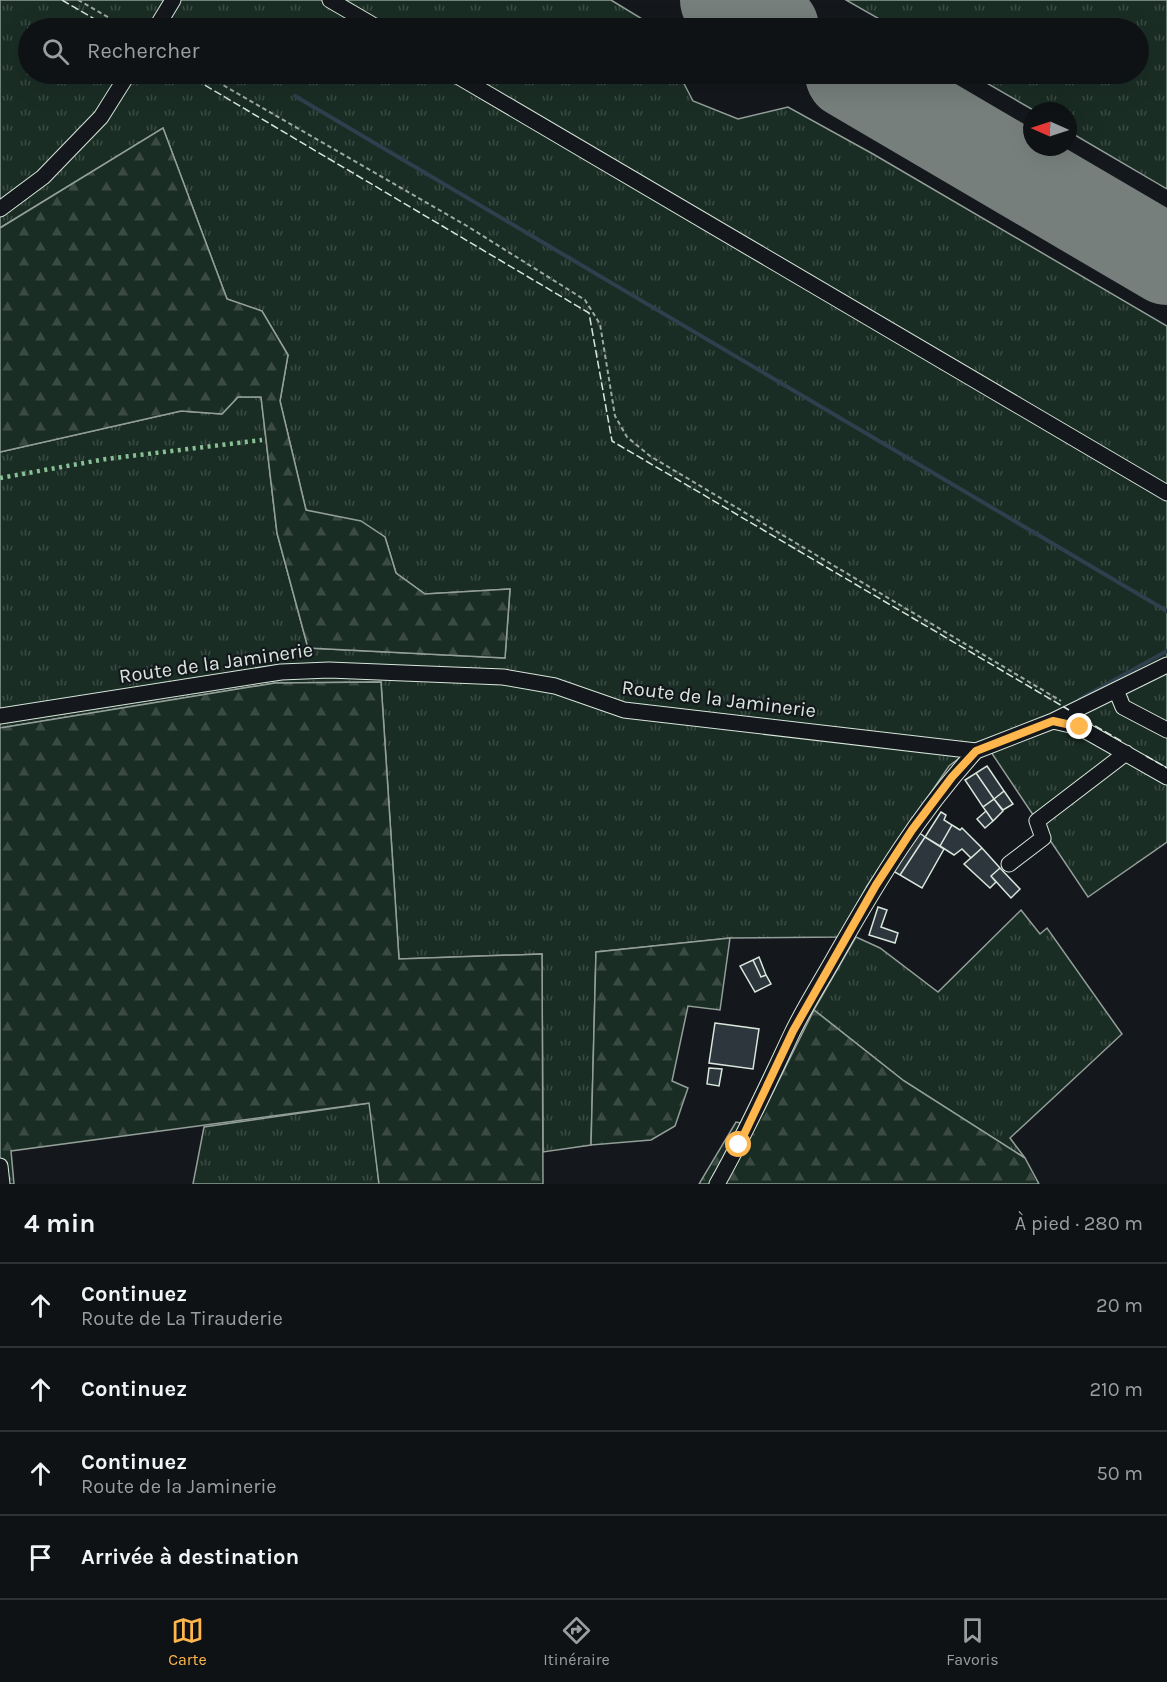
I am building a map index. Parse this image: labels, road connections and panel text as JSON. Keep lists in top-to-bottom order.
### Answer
{
  "streets": {
    "street": ["Route de la Jaminerie"]
  },
  "north": "left",
  "page": {
    "search": "Rechercher",
    "heading": ["4 min", "À pied · 280 m"],
    "list": [
      ["Continuez", "Route de La Tirauderie", "20 m"],
      ["Continuez", "210 m"],
      ["Continuez", "Route de la Jaminerie", "50 m"],
      "Arrivée à destination"
    ],
    "nav": ["Carte", "Itinéraire", "Favoris"]
  }
}
